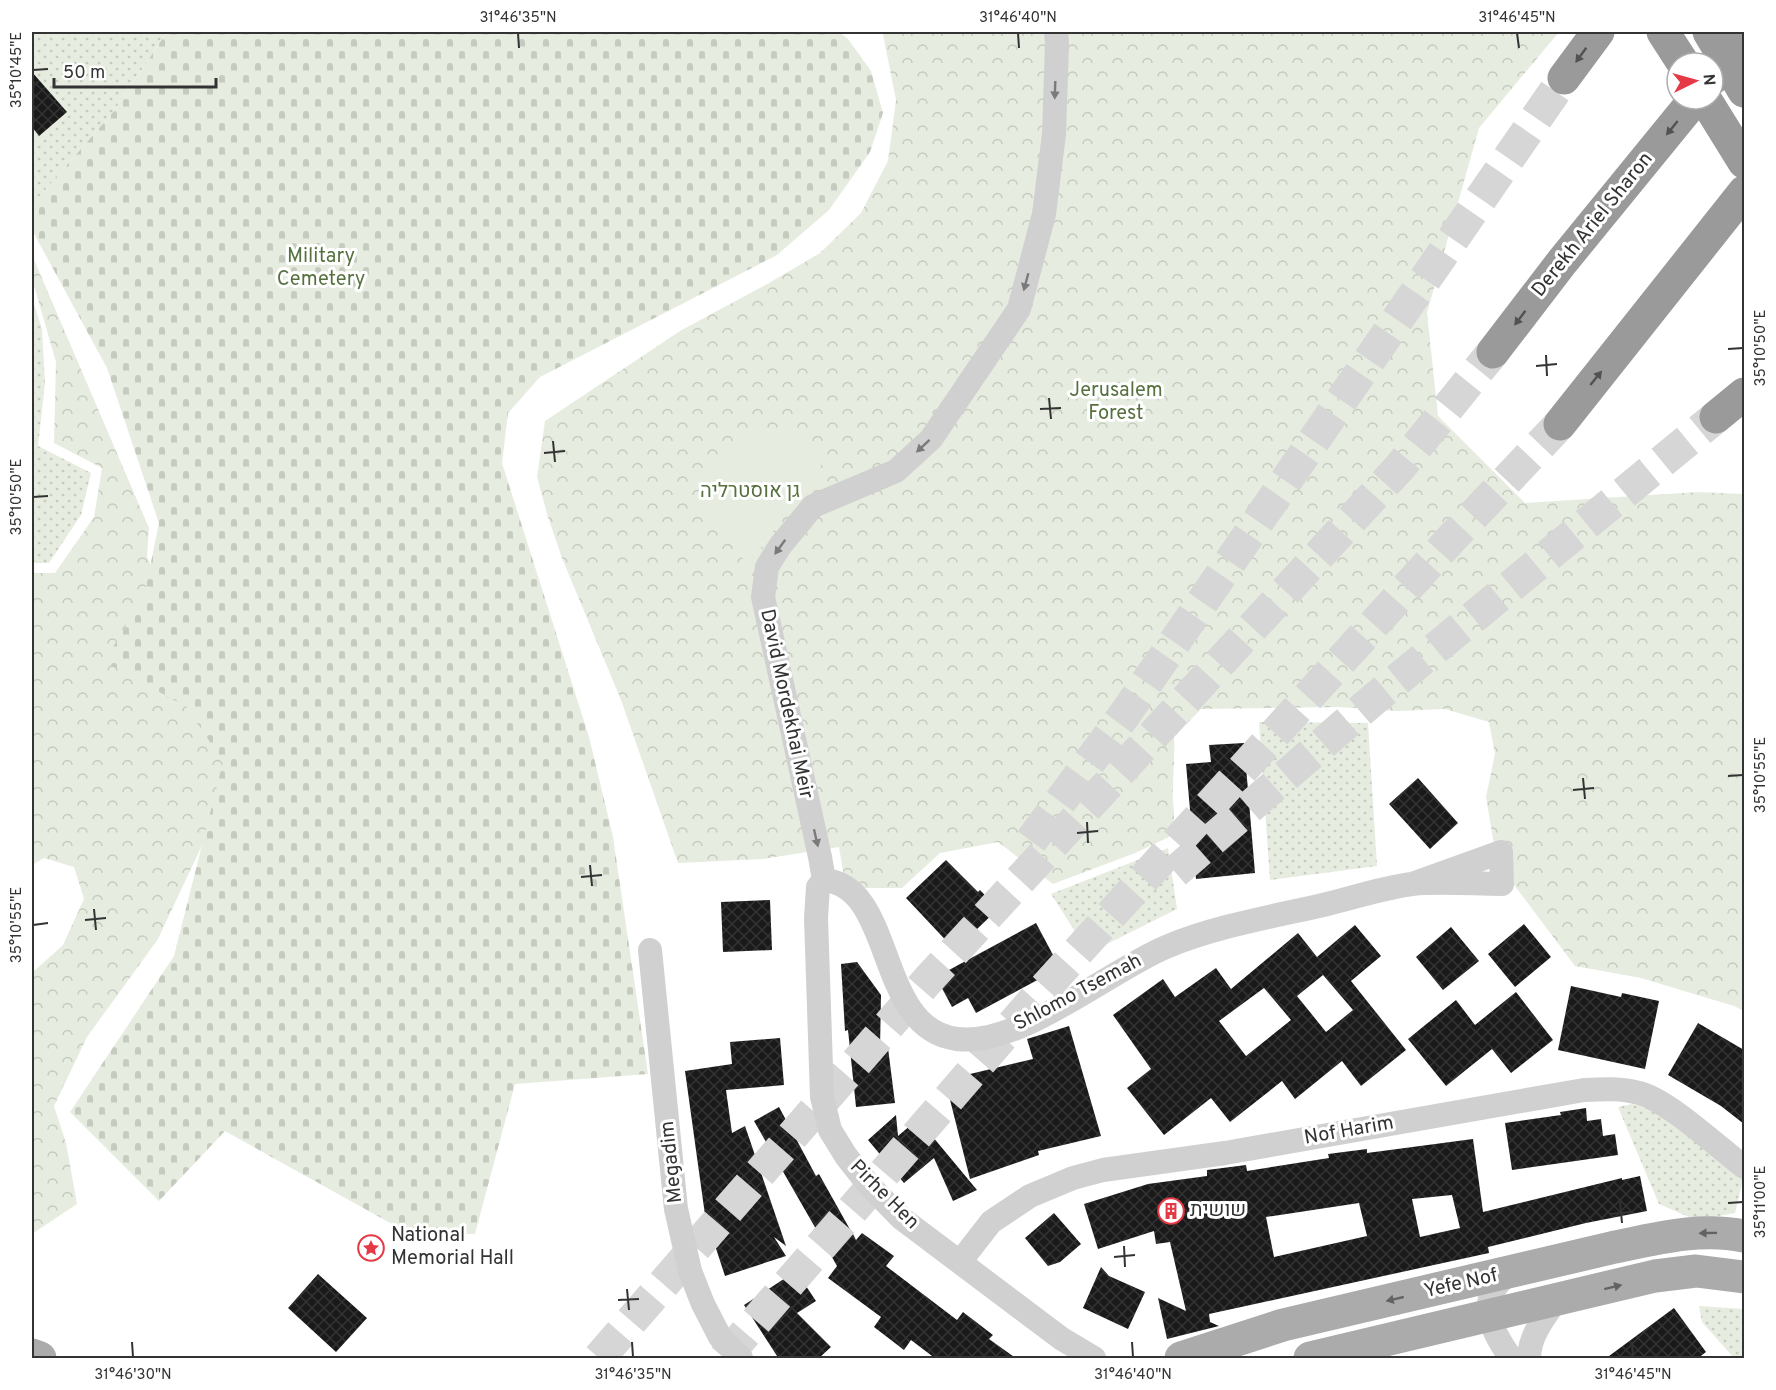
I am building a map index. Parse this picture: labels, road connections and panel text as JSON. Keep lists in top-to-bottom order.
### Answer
{
  "streets": {
    "highway": ["Derekh Ariel Sharon"],
    "main road": ["Yefe Nof"],
    "street": [
      "David Mordekhai Meir",
      "Shlomo Tsemah",
      "Nof Harim",
      "Megadim",
      "Pirhe Hen"
    ]
  },
  "crossings": [
    ["David Mordekhai Meir", "Shlomo Tsemah"],
    ["David Mordekhai Meir", "Pirhe Hen"],
    ["Shlomo Tsemah", "Pirhe Hen"],
    ["Nof Harim", "Pirhe Hen"]
  ],
  "one_way": ["David Mordekhai Meir"],
  "parks": ["Military Cemetery", "Jerusalem Forest", "גן אוסטרליה"],
  "places": {
    "building": ["שושית"],
    "place": ["National Memorial Hall"]
  },
  "scale_bar": "50 m",
  "north": "right",
  "coordinates": [
    "31°46'35\"N",
    "31°46'40\"N",
    "31°46'45\"N",
    "35°10'45\"E",
    "35°10'50\"E",
    "35°10'55\"E",
    "35°11'00\"E",
    "31°46'30\"N"
  ]
}
